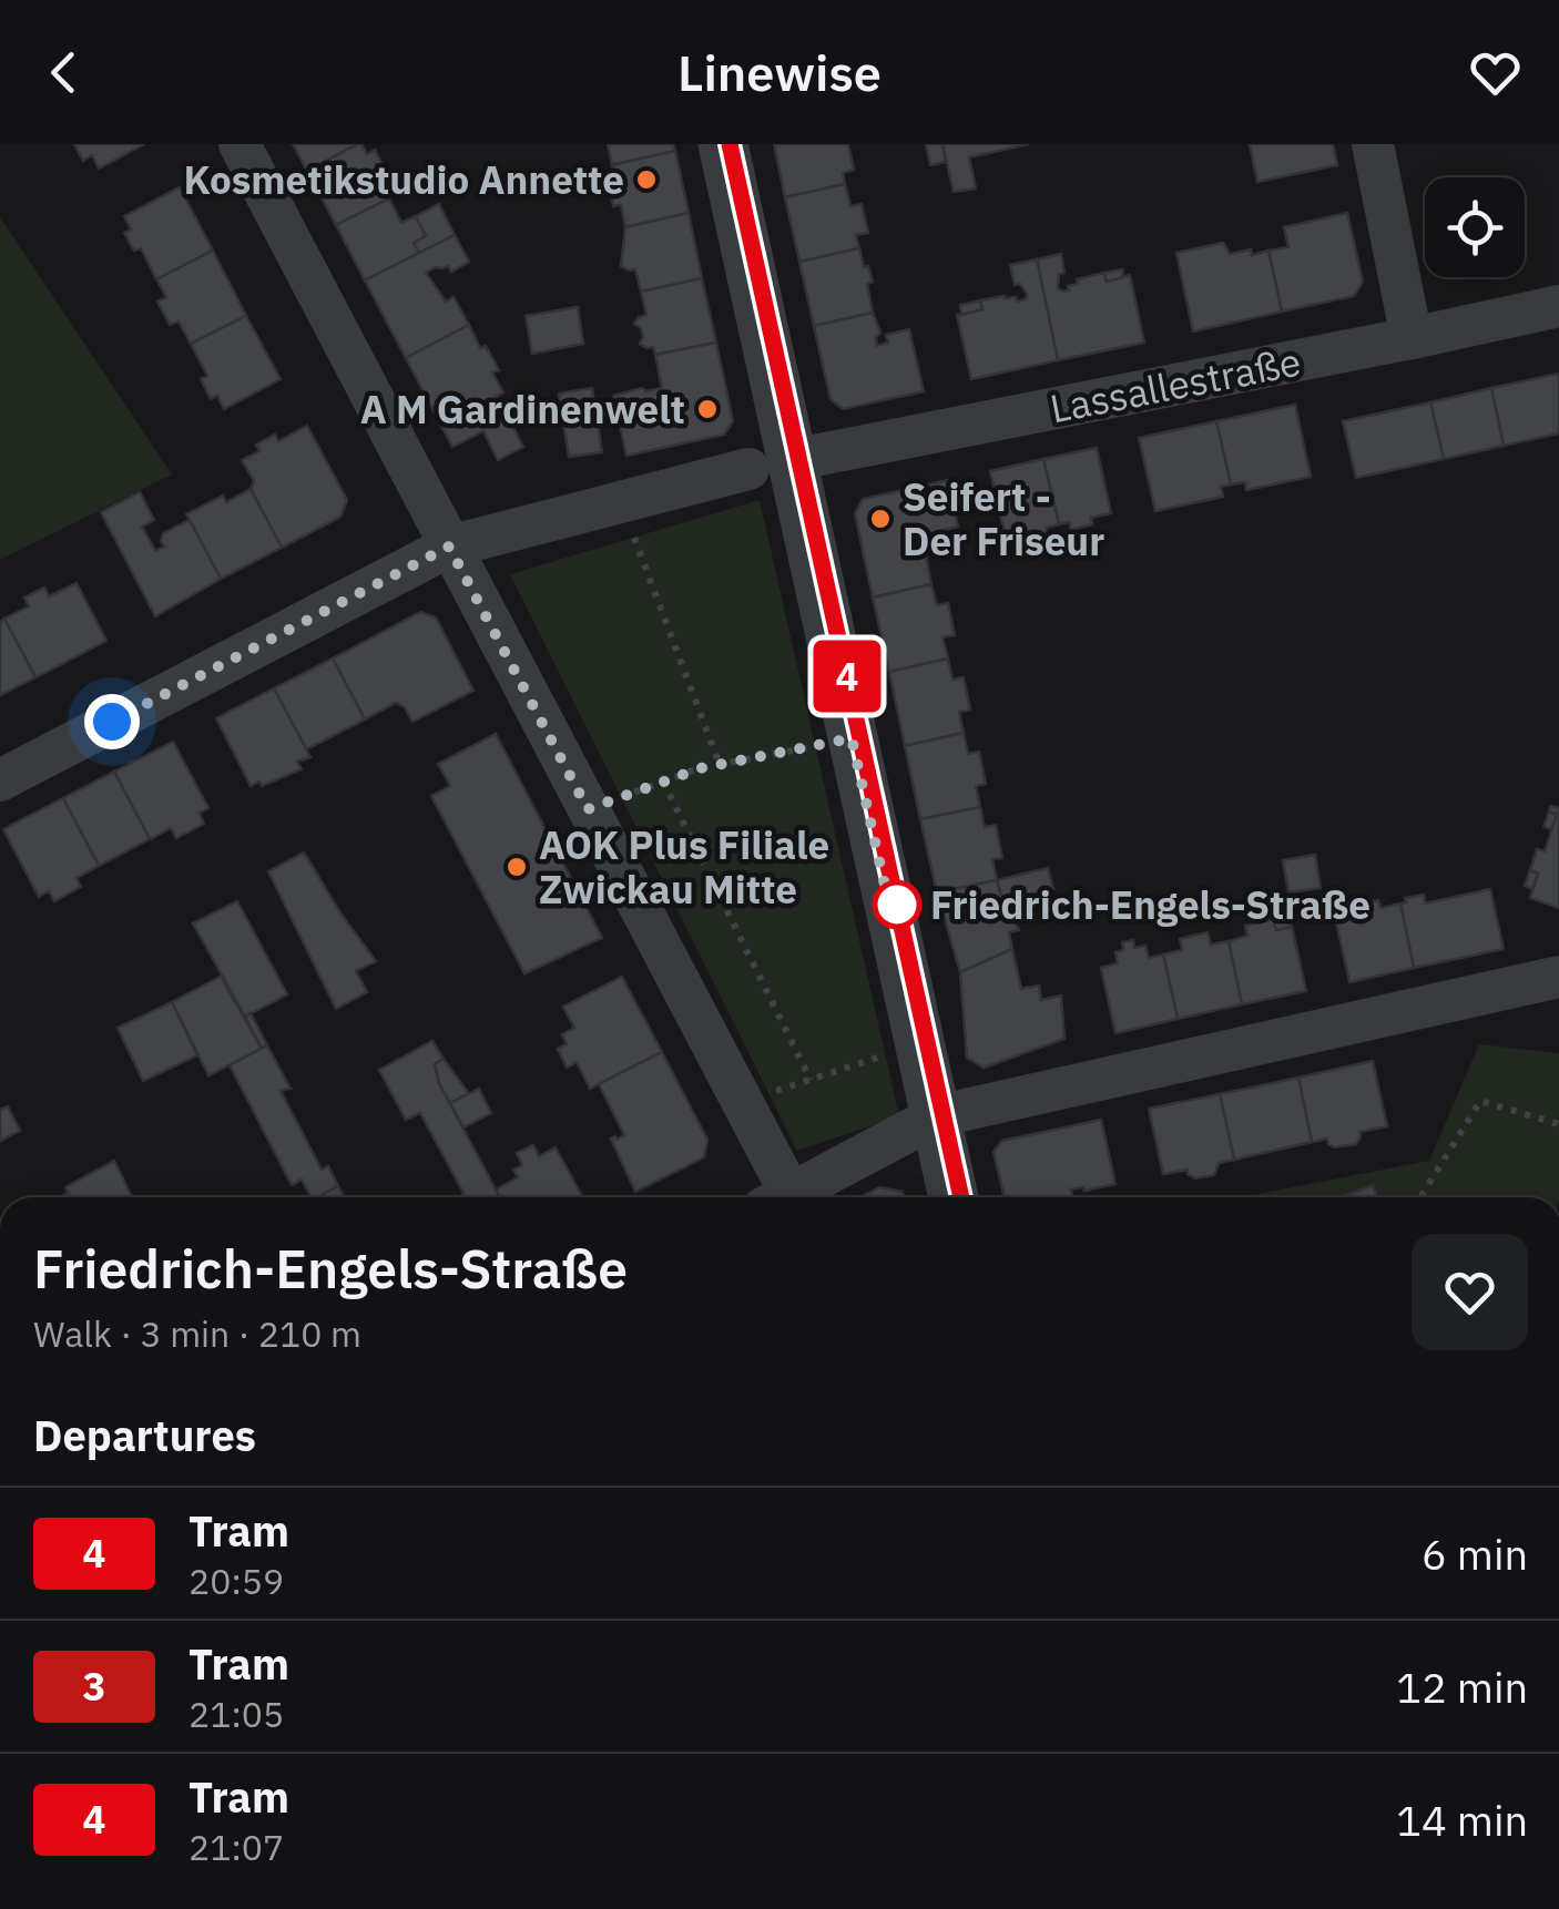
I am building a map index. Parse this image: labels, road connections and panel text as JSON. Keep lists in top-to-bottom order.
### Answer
{
  "streets": {
    "street": ["Lassallestraße"]
  },
  "places": [
    "Kosmetikstudio Annette",
    "A M Gardinenwelt",
    "Seifert - Der Friseur",
    "AOK Plus Filiale Zwickau Mitte",
    "Friedrich-Engels-Straße"
  ],
  "lines": ["tram line 4"],
  "page": {
    "header": "Linewise",
    "on_map": "4",
    "heading": [
      ["Friedrich-Engels-Straße", "Walk · 3 min · 210 m"],
      "Departures"
    ],
    "list": [
      {
        "mark": "4",
        "name": "Tram",
        "note": "20:59",
        "value": "6 min"
      },
      {
        "mark": "3",
        "name": "Tram",
        "note": "21:05",
        "value": "12 min"
      },
      {
        "mark": "4",
        "name": "Tram",
        "note": "21:07",
        "value": "14 min"
      }
    ]
  }
}
